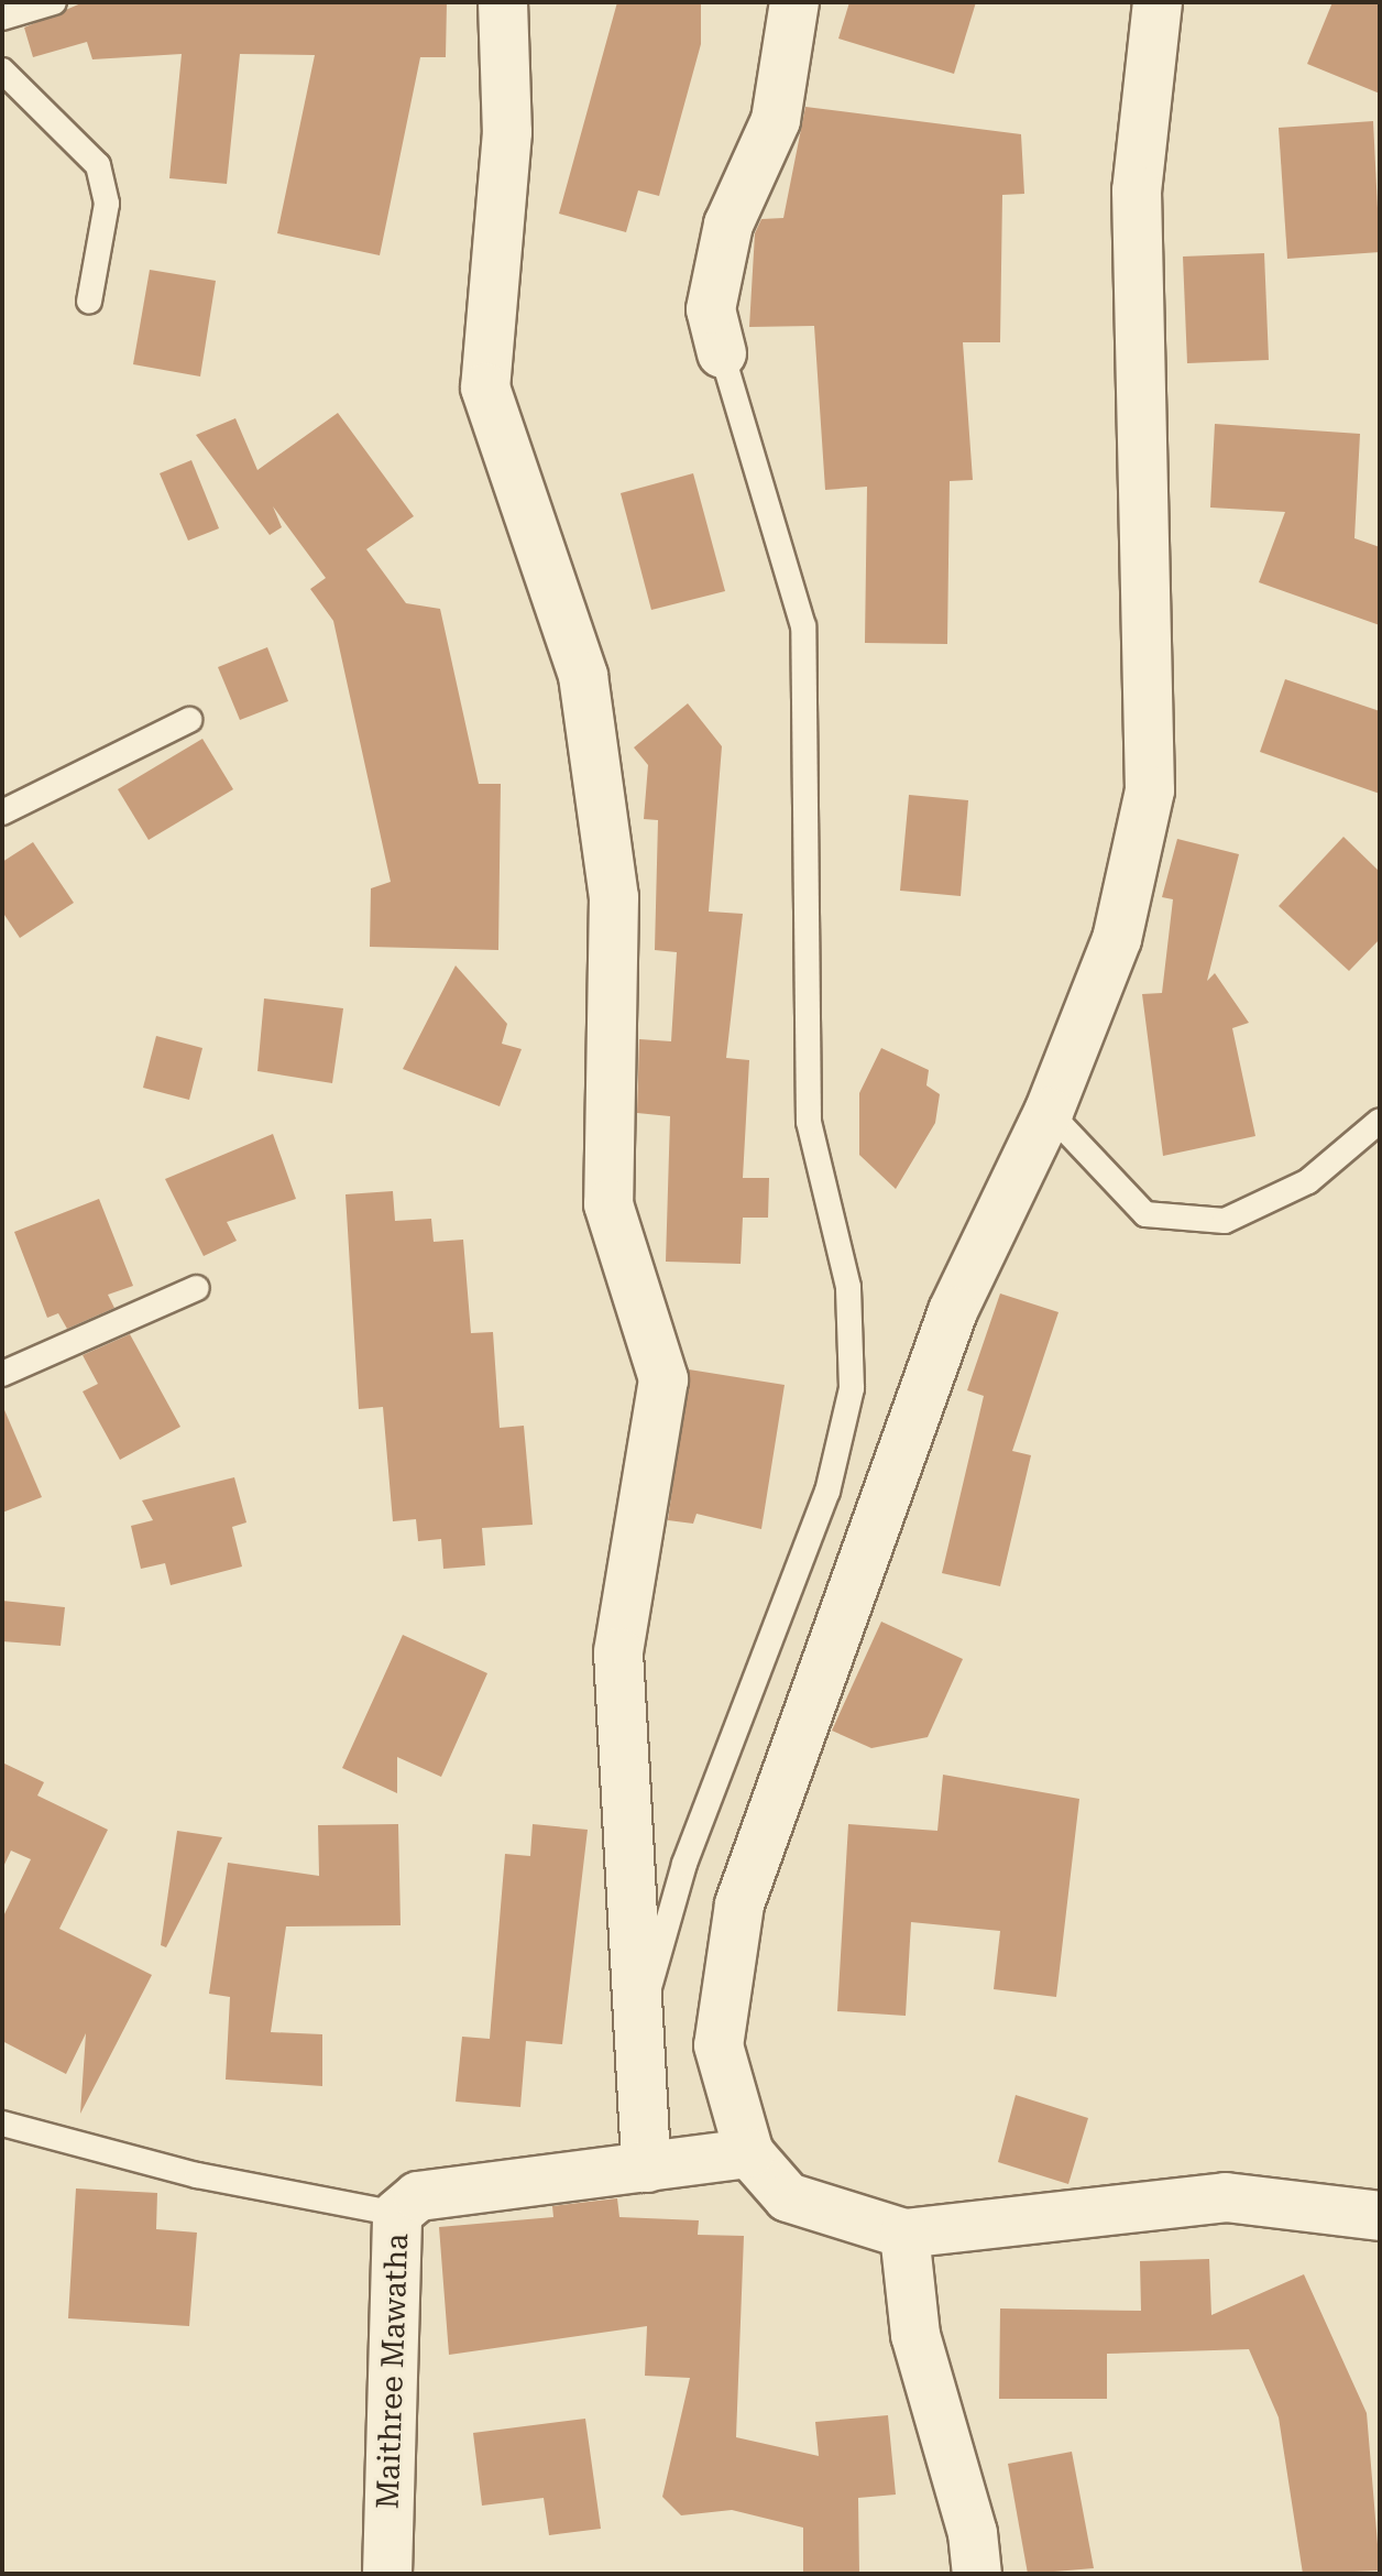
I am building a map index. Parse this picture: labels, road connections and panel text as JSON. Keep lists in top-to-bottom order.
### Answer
{
  "streets": {
    "street": ["Maithree Mawatha"]
  }
}
